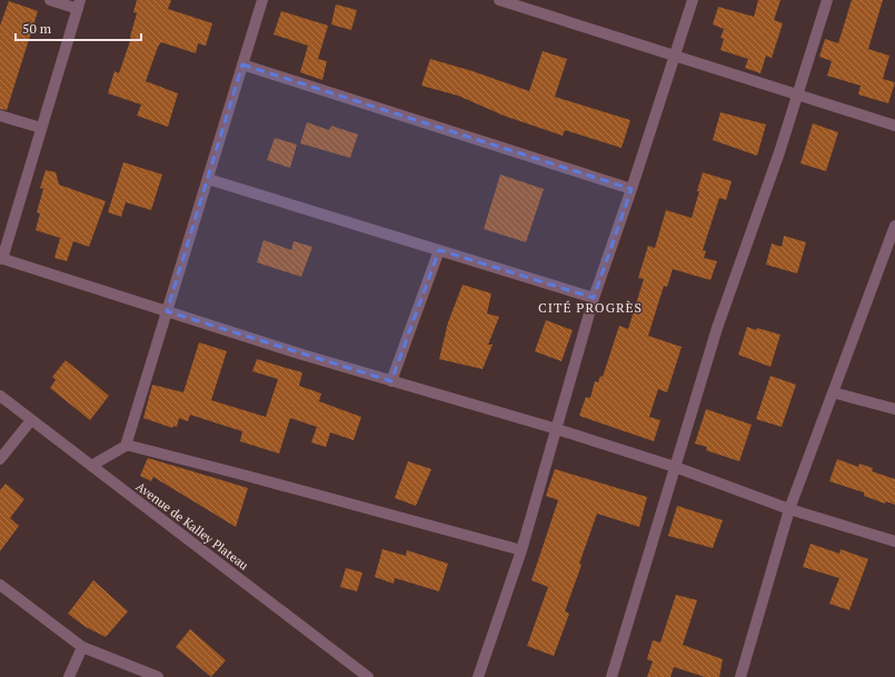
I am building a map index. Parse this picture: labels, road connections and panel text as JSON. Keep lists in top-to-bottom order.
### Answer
{
  "streets": {
    "street": ["Avenue de Kalley Plateau"]
  },
  "districts": ["CITÉ PROGRÈS"],
  "scale_bar": "50 m"
}
